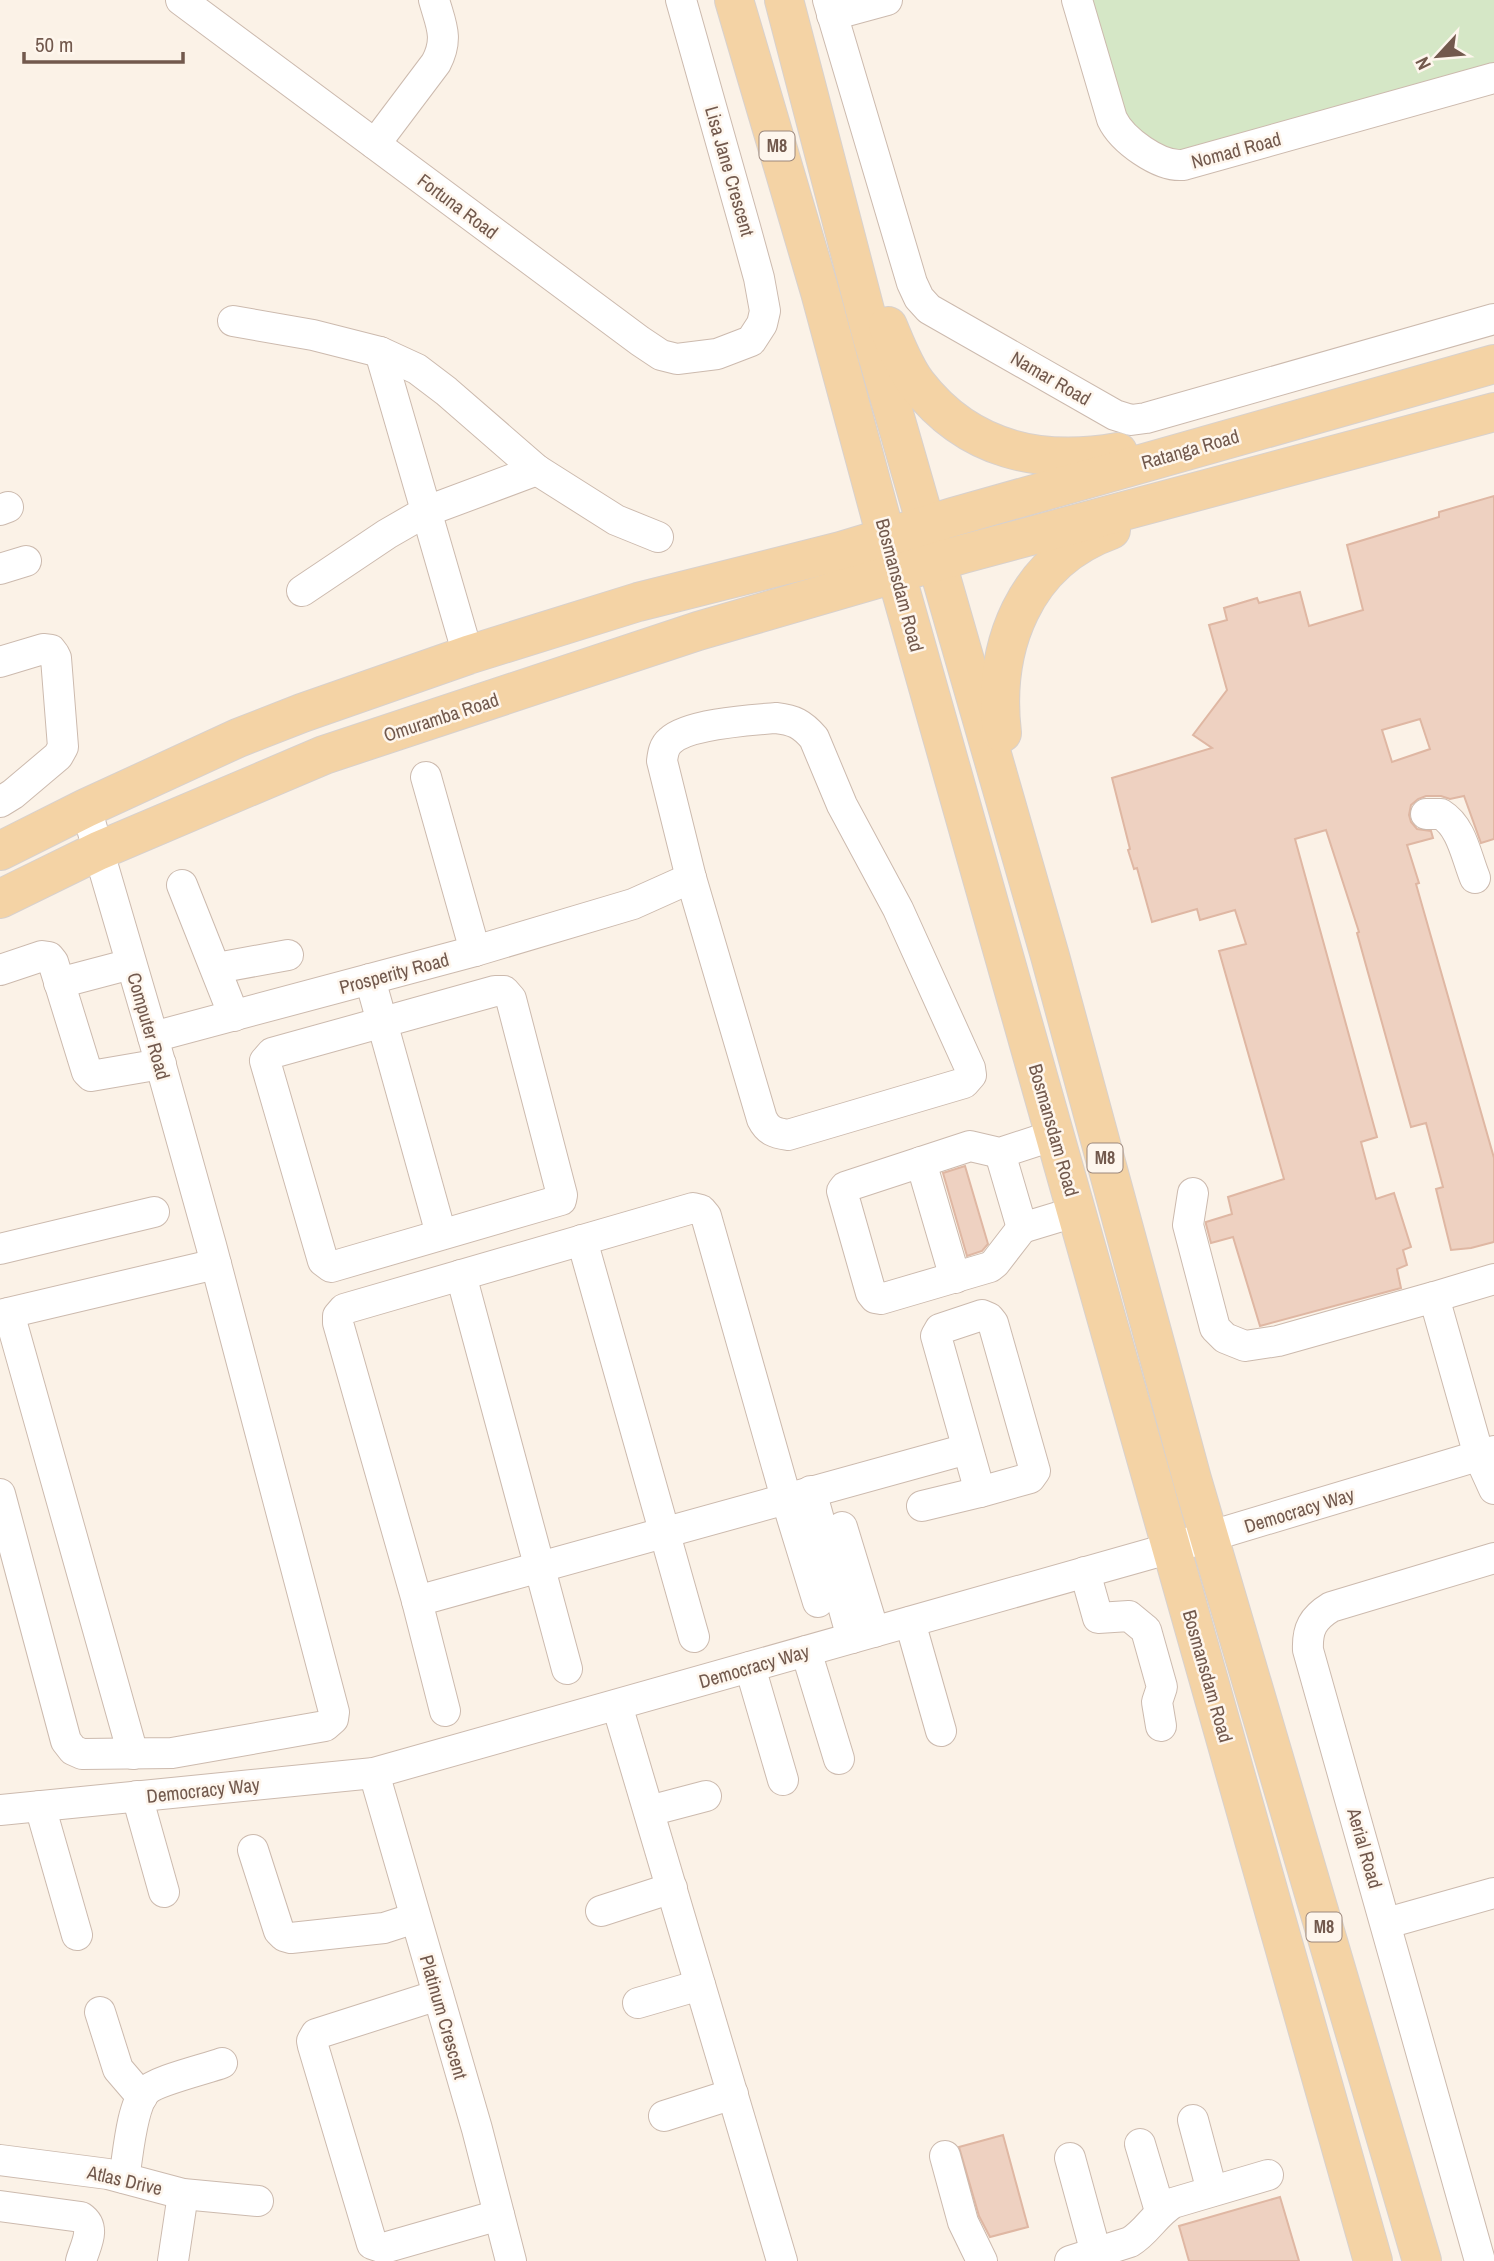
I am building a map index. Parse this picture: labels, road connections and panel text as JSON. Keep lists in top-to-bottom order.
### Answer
{
  "streets": {
    "main road": [
      "M8",
      "Ratanga Road",
      "Bosmansdam Road",
      "Omuramba Road"
    ],
    "street": [
      "Nomad Road",
      "Lisa Jane Crescent",
      "Fortuna Road",
      "Namar Road",
      "Prosperity Road",
      "Computer Road",
      "Democracy Way",
      "Aerial Road",
      "Platinum Crescent",
      "Atlas Drive"
    ]
  },
  "crossings": [
    ["Lisa Jane Crescent", "Fortuna Road"],
    ["Ratanga Road", "Bosmansdam Road"],
    ["Ratanga Road", "Omuramba Road"],
    ["Bosmansdam Road", "Omuramba Road"],
    ["Bosmansdam Road", "Democracy Way"],
    ["Omuramba Road", "Computer Road"],
    ["Prosperity Road", "Computer Road"],
    ["Democracy Way", "Platinum Crescent"]
  ],
  "scale_bar": "50 m",
  "north": "bottom left"
}
